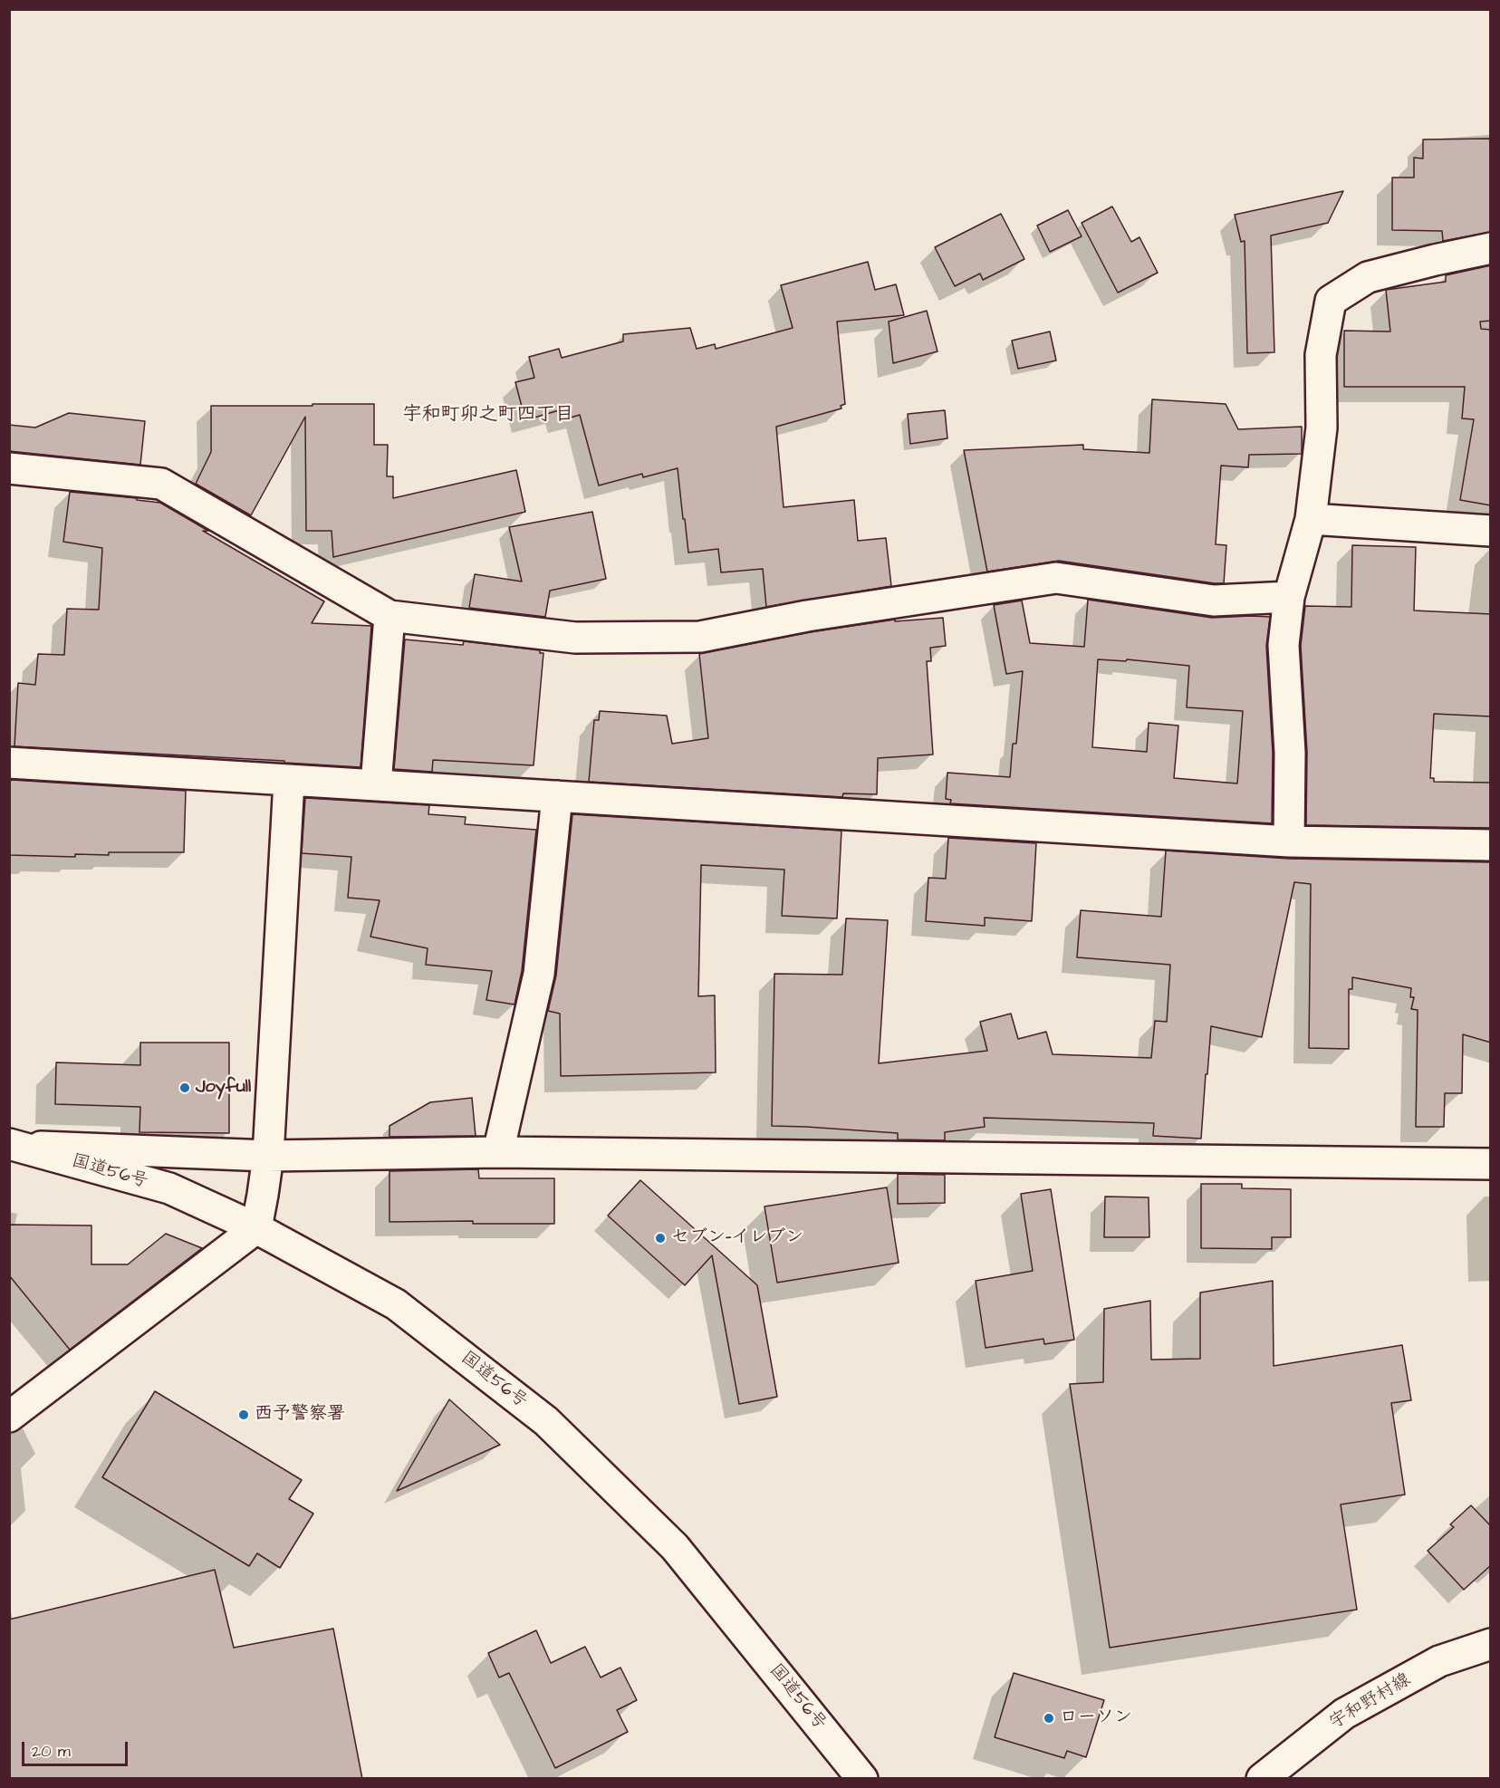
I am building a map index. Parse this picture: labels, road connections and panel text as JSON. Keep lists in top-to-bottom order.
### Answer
{
  "streets": {
    "main road": ["国道56号", "宇和野村線"]
  },
  "districts": ["宇和町卯之町四丁目"],
  "places": [
    "Joyfull",
    "セブン-イレブン",
    "西予警察署",
    "ローソン"
  ],
  "scale_bar": "20 m"
}
